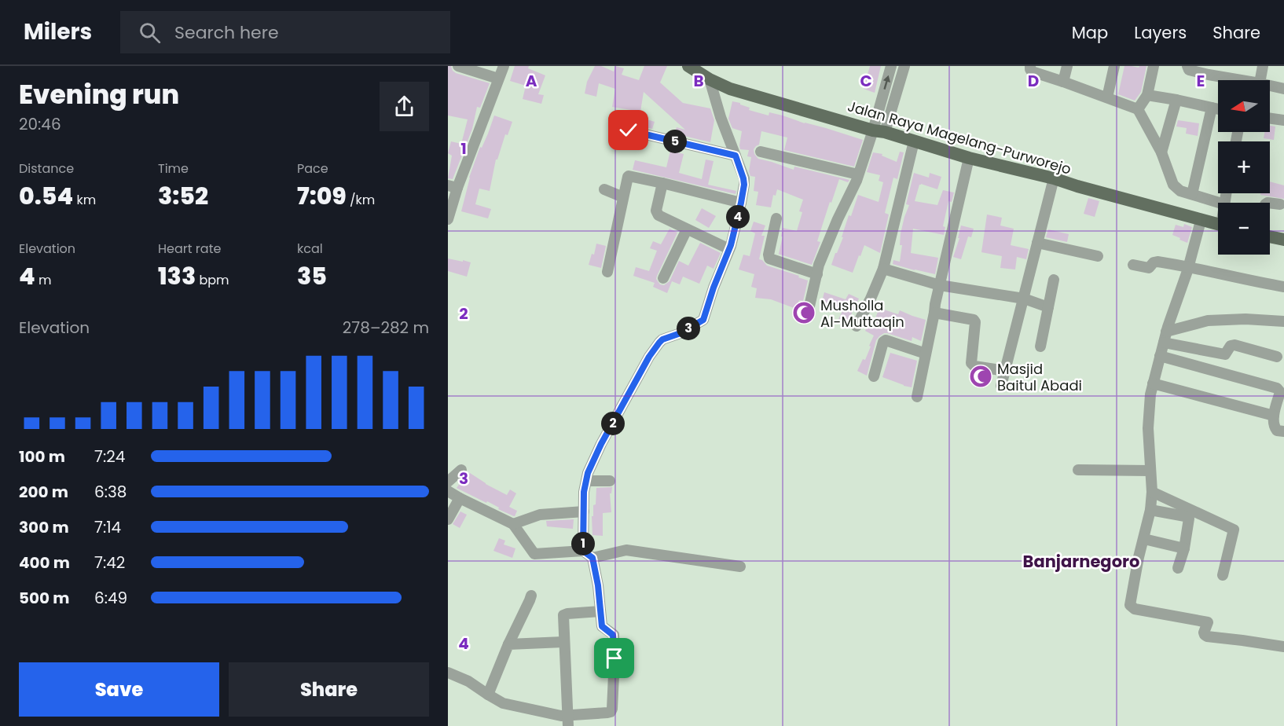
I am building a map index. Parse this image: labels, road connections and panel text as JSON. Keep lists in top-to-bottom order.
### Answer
{
  "streets": {
    "main road": ["Jalan Raya Magelang-Purworejo"]
  },
  "districts": ["Banjarnegoro"],
  "places": {
    "mosque": ["Musholla Al-Muttaqin", "Masjid Baitul Abadi"]
  },
  "north": "left",
  "page": {
    "header": "Milers",
    "search": "Search here",
    "nav": ["Map", "Layers", "Share"],
    "heading": ["Evening run", "20:46"],
    "map_buttons": ["+", "−"],
    "pins": [
      "5",
      "4",
      "3",
      "2",
      "1"
    ],
    "stats": [
      ["Distance", "0.54 km"],
      ["Time", "3:52"],
      ["Pace", "7:09 /km"],
      ["Elevation", "4 m"],
      ["Heart rate", "133 bpm"],
      ["kcal", "35"]
    ],
    "chart": ["Elevation", "278–282 m"],
    "list": [
      {
        "name": "100 m",
        "note": "7:24"
      },
      {
        "name": "200 m",
        "note": "6:38"
      },
      {
        "name": "300 m",
        "note": "7:14"
      },
      {
        "name": "400 m",
        "note": "7:42"
      },
      {
        "name": "500 m",
        "note": "6:49"
      }
    ],
    "buttons": ["Save", "Share"]
  },
  "grid": {
    "columns": [
      "A",
      "B",
      "C",
      "D",
      "E"
    ],
    "rows": [
      "1",
      "2",
      "3",
      "4"
    ]
  }
}
